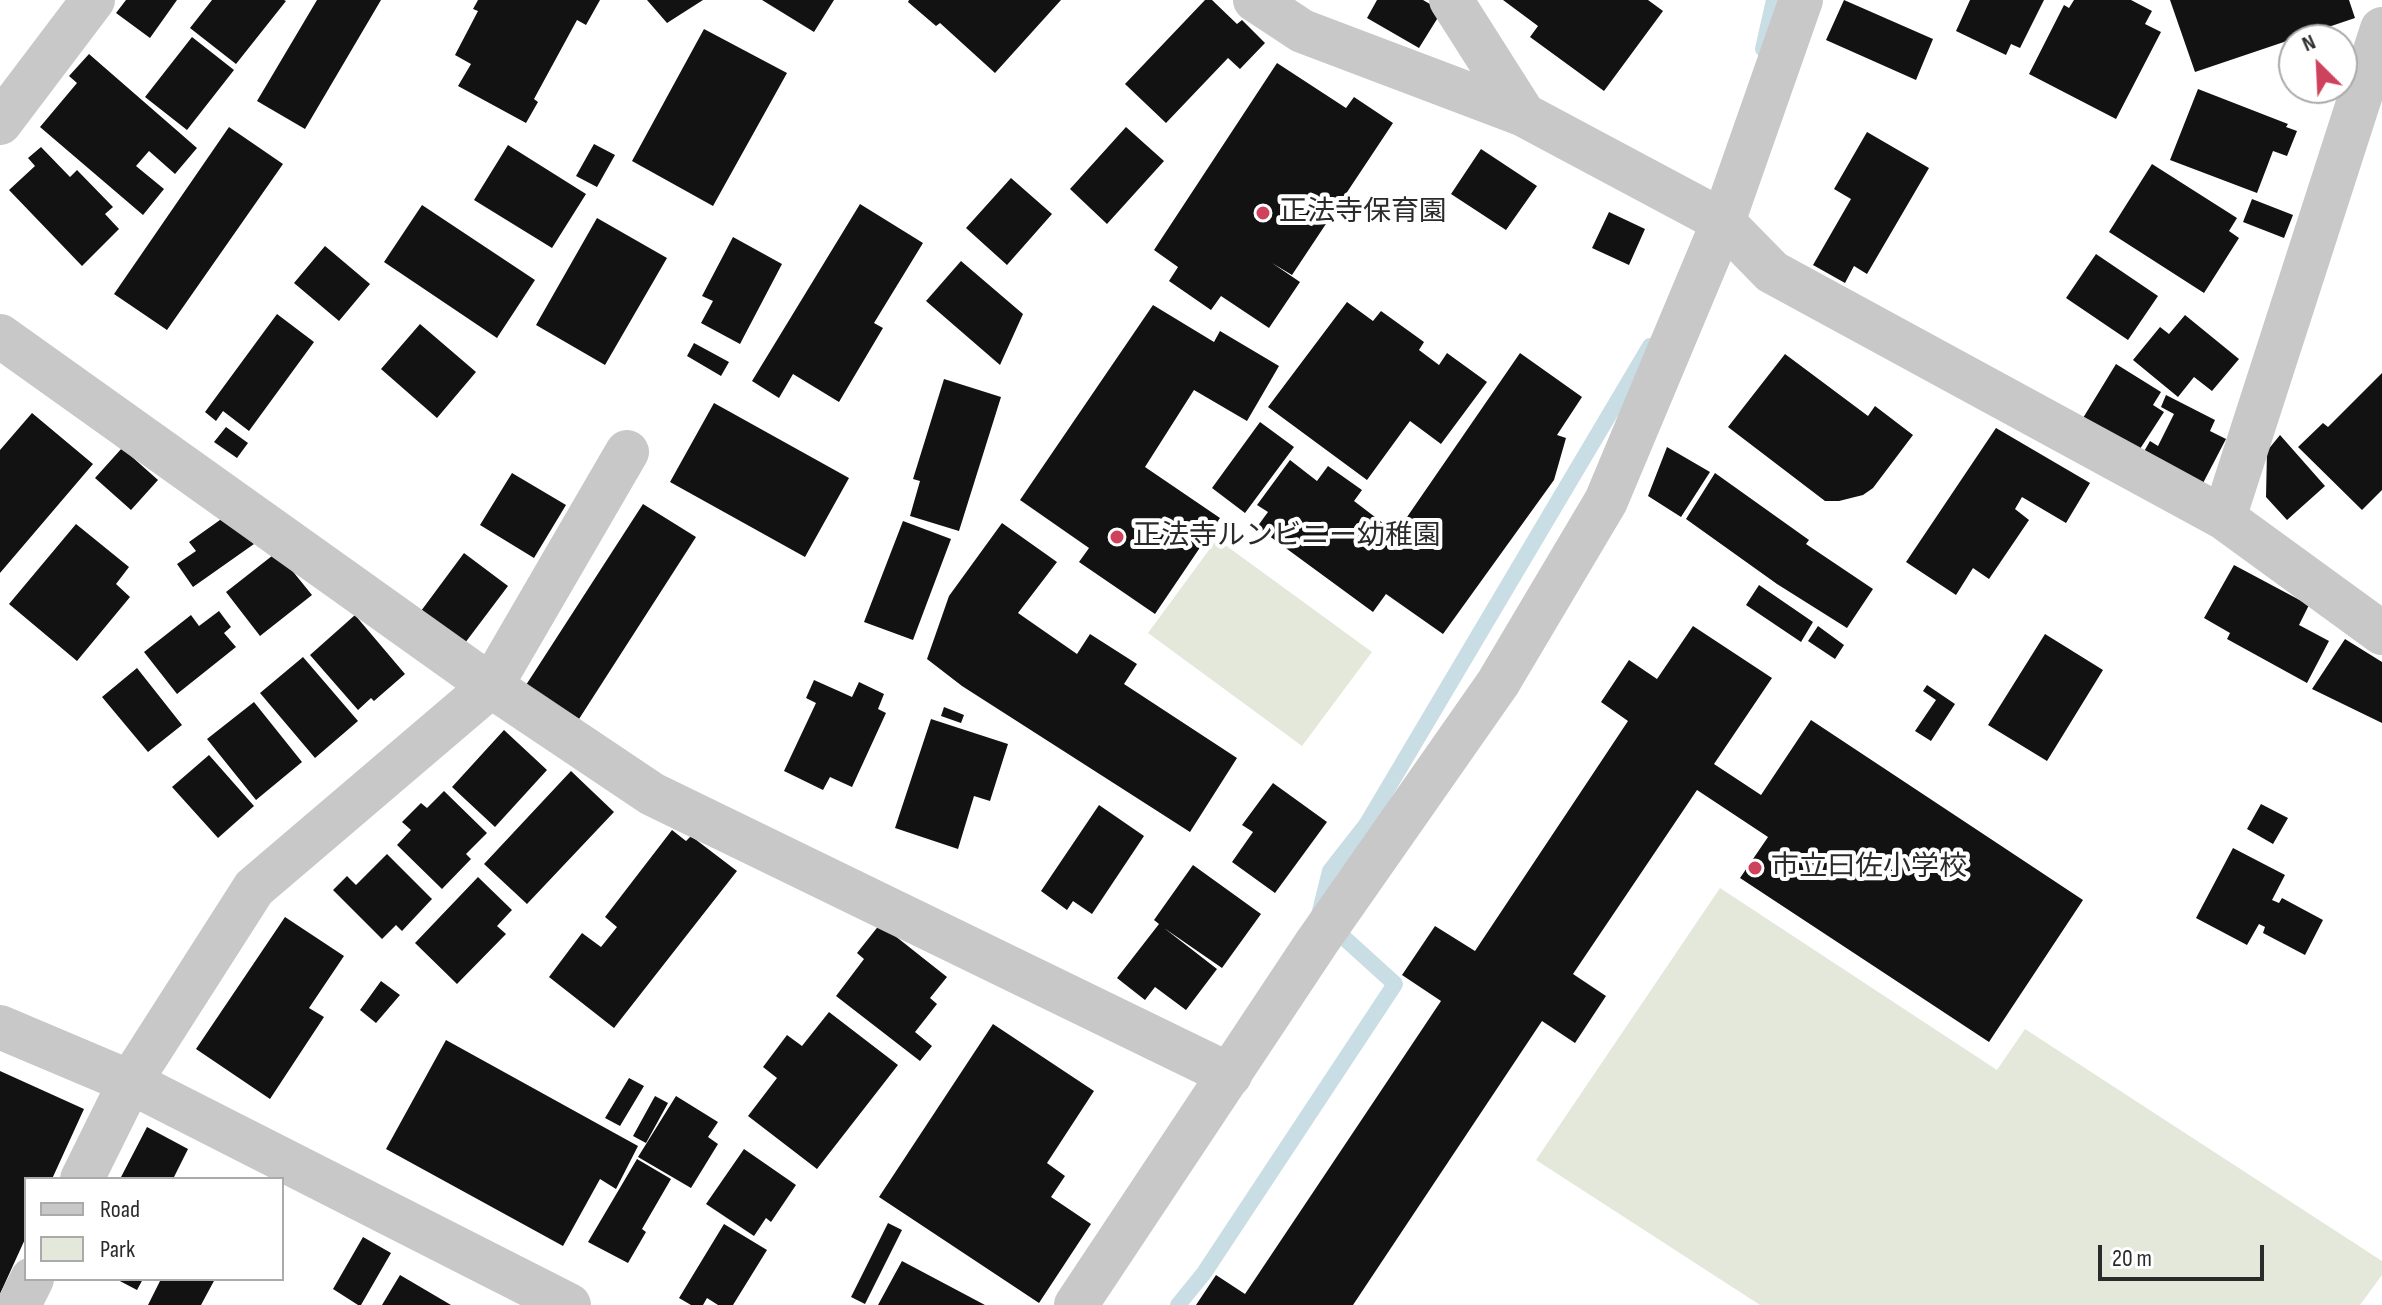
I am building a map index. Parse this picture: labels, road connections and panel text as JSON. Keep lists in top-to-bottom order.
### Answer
{
  "places": ["正法寺保育園", "正法寺ルンビニー幼稚園", "市立曰佐小学校"],
  "legend": ["Road", "Park"],
  "scale_bar": "20 m",
  "north": "top left"
}
